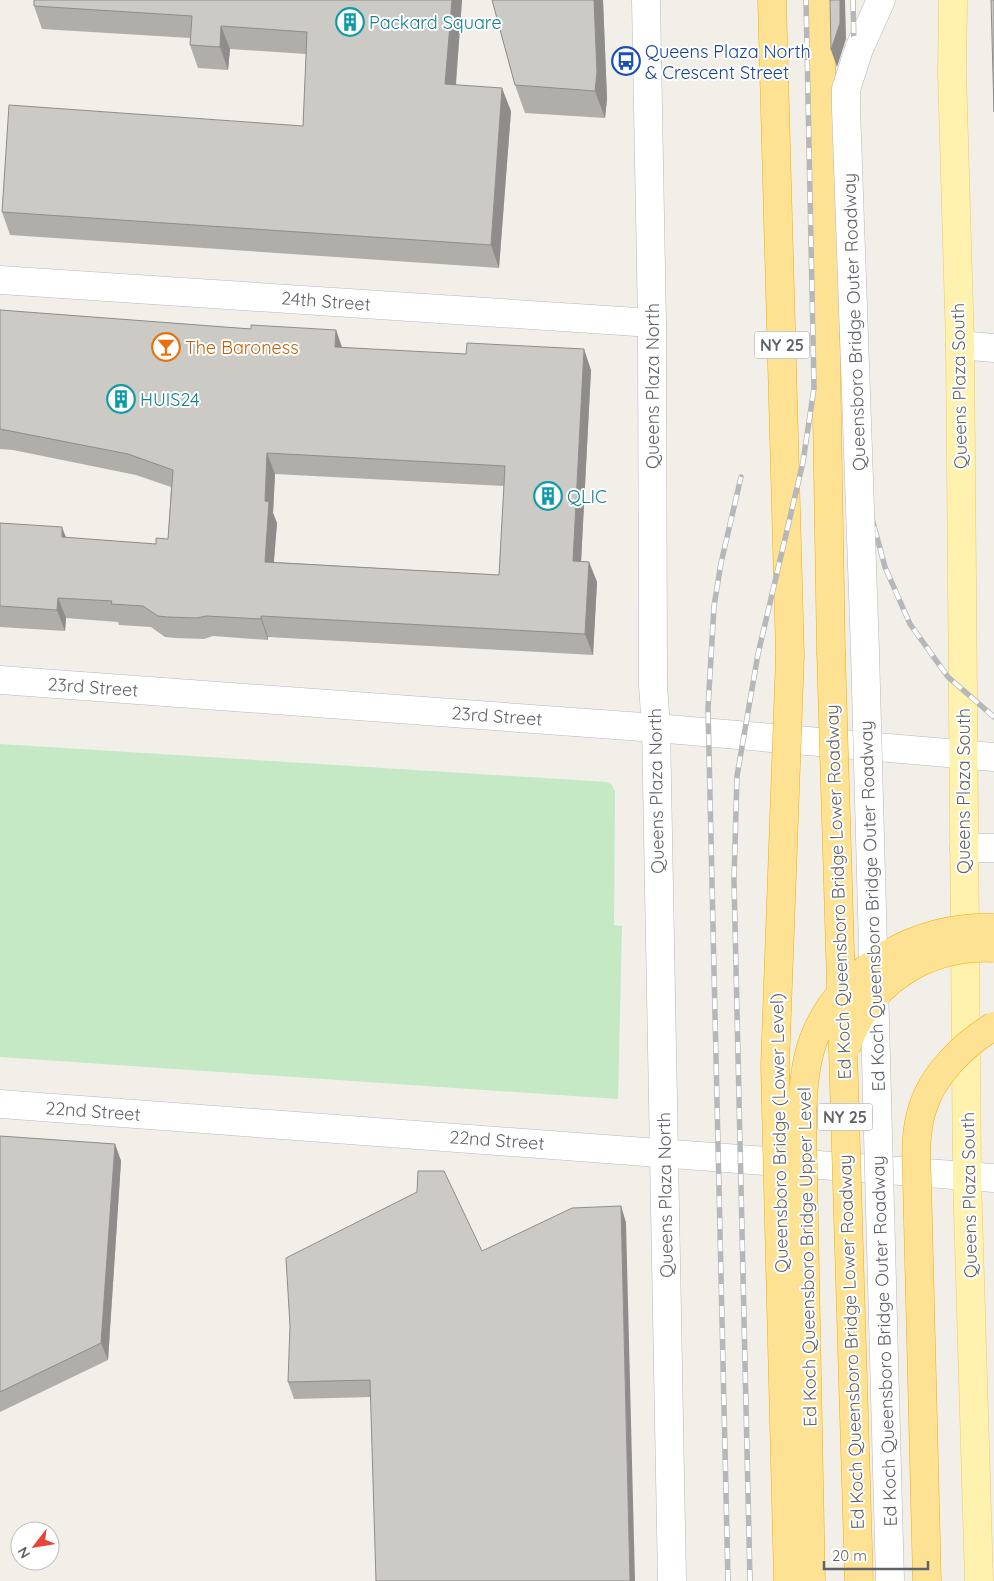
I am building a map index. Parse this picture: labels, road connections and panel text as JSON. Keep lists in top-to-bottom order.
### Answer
{
  "streets": {
    "highway": [
      "NY 25",
      "Ed Koch Queensboro Bridge Lower Roadway",
      "Queensboro Bridge (Lower Level)",
      "Ed Koch Queensboro Bridge Upper Level"
    ],
    "main road": ["Queens Plaza South"],
    "street": [
      "24th Street",
      "Queensboro Bridge Outer Roadway",
      "Queens Plaza North",
      "23rd Street",
      "Ed Koch Queensboro Bridge Outer Roadway",
      "22nd Street"
    ]
  },
  "crossings": [
    ["24th Street", "Queens Plaza North"],
    ["Queensboro Bridge Outer Roadway", "Ed Koch Queensboro Bridge Outer Roadway"],
    ["NY 25", "Ed Koch Queensboro Bridge Lower Roadway"],
    ["NY 25", "Queensboro Bridge (Lower Level)"],
    ["Queens Plaza North", "23rd Street"],
    ["Queens Plaza North", "22nd Street"],
    ["Queens Plaza South", "23rd Street"],
    ["Queens Plaza South", "22nd Street"]
  ],
  "places": {
    "building": ["Packard Square", "HUIS24", "QLIC"],
    "bus stop": ["Queens Plaza North & Crescent Street"],
    "bar": ["The Baroness"]
  },
  "scale_bar": "20 m",
  "north": "bottom left"
}
